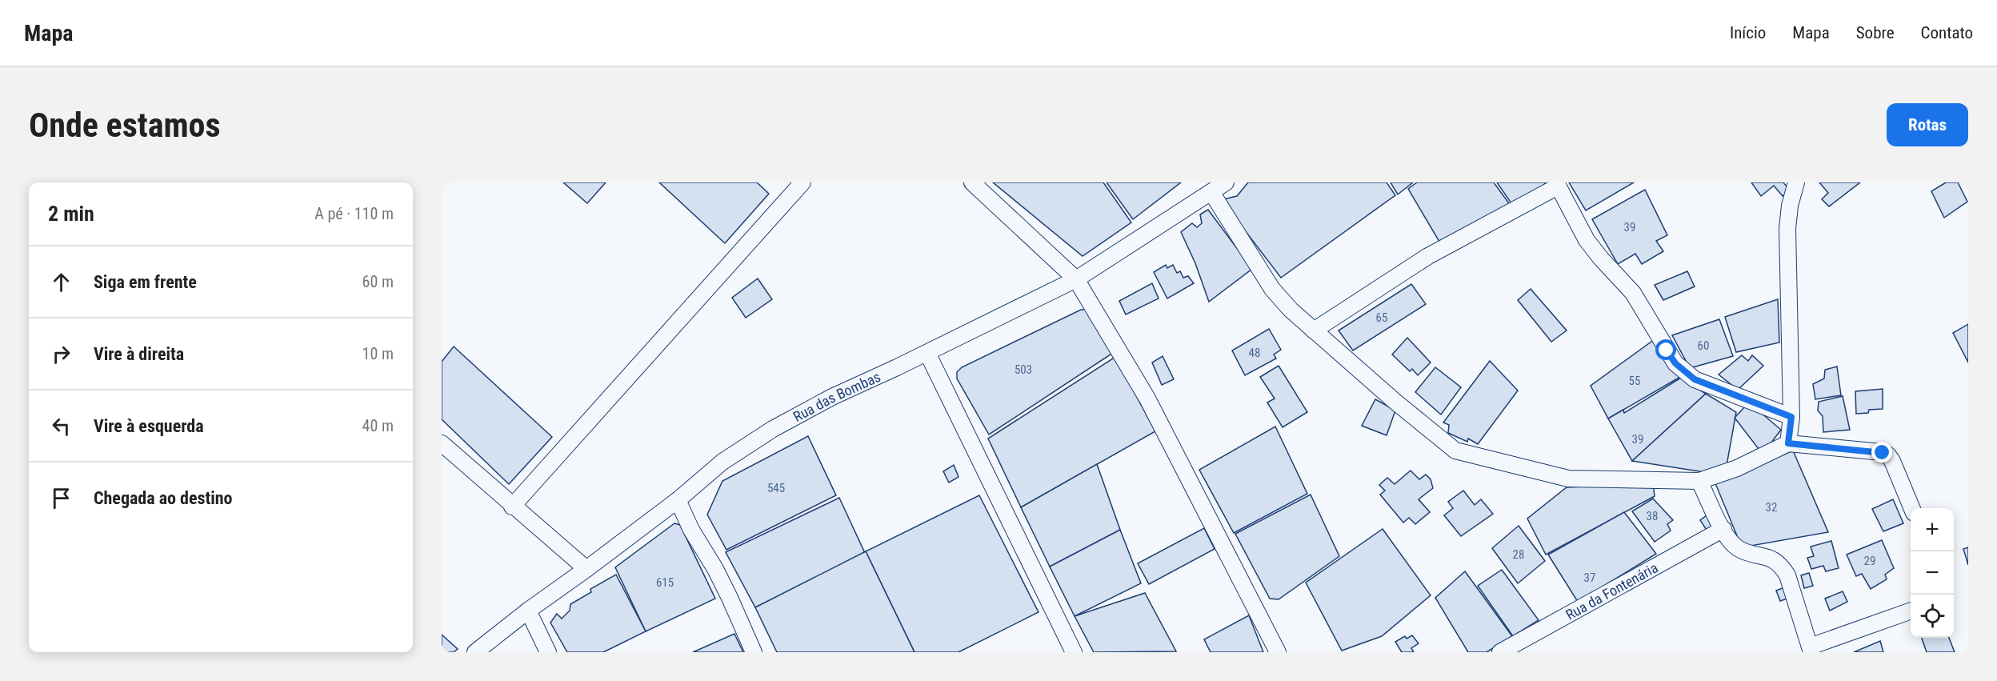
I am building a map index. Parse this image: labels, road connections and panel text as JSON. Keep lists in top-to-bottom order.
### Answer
{
  "streets": {
    "street": ["Rua das Bombas", "Rua da Fontenária"]
  },
  "house_numbers": [
    "39",
    "65",
    "60",
    "48",
    "503",
    "55",
    "39",
    "545",
    "32",
    "38",
    "28",
    "29",
    "37",
    "615"
  ],
  "page": {
    "header": "Mapa",
    "nav": [
      "Início",
      "Mapa",
      "Sobre",
      "Contato"
    ],
    "buttons": "Rotas",
    "title": "Onde estamos",
    "heading": ["2 min", "A pé · 110 m"],
    "list": [
      ["Siga em frente", "60 m"],
      ["Vire à direita", "10 m"],
      ["Vire à esquerda", "40 m"],
      "Chegada ao destino"
    ],
    "map_buttons": ["+", "−"]
  }
}
